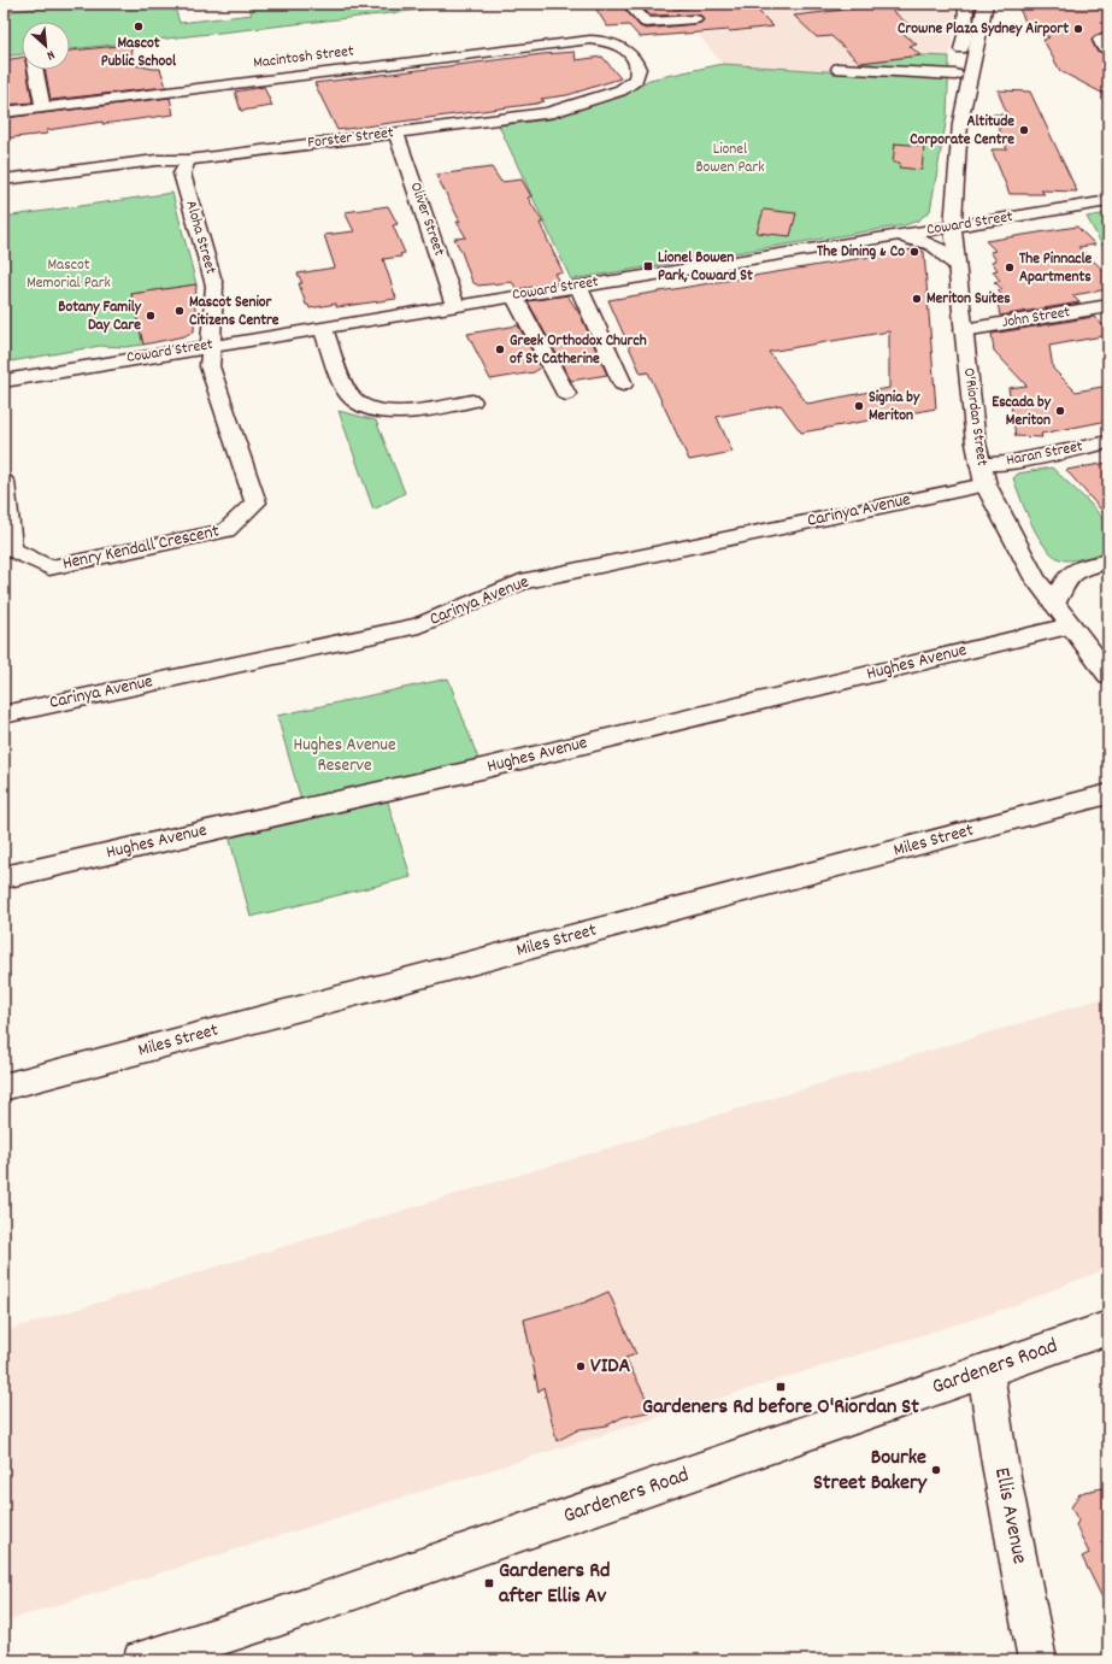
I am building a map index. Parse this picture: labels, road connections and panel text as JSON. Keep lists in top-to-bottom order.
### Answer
{
  "streets": {
    "street": [
      "Macintosh Street",
      "Forster Street",
      "Oliver Street",
      "Coward Street",
      "Aloha Street",
      "John Street",
      "O'Riordan Street",
      "Haran Street",
      "Carinya Avenue",
      "Henry Kendall Crescent",
      "Hughes Avenue",
      "Miles Street",
      "Gardeners Road",
      "Ellis Avenue"
    ]
  },
  "crossings": [
    ["Macintosh Street", "Forster Street"],
    ["Forster Street", "Oliver Street"],
    ["Forster Street", "Aloha Street"],
    ["Oliver Street", "Coward Street"],
    ["Coward Street", "Aloha Street"],
    ["Coward Street", "O'Riordan Street"],
    ["Coward Street", "Henry Kendall Crescent"],
    ["Aloha Street", "Henry Kendall Crescent"],
    ["John Street", "O'Riordan Street"],
    ["O'Riordan Street", "Haran Street"],
    ["O'Riordan Street", "Carinya Avenue"],
    ["O'Riordan Street", "Hughes Avenue"],
    ["Haran Street", "Carinya Avenue"],
    ["Gardeners Road", "Ellis Avenue"]
  ],
  "parks": ["Lionel Bowen Park", "Mascot Memorial Park", "Hughes Avenue Reserve"],
  "places": {
    "other": [
      "Mascot Public School",
      "Crowne Plaza Sydney Airport",
      "Altitude Corporate Centre",
      "The Dining & Co",
      "The Pinnacle Apartments",
      "Meriton Suites",
      "Mascot Senior Citizens Centre",
      "Botany Family Day Care",
      "Greek Orthodox Church of St Catherine",
      "Signia by Meriton",
      "Escada by Meriton",
      "VIDA",
      "Bourke Street Bakery"
    ],
    "transit": ["Lionel Bowen Park, Coward St", "Gardeners Rd before O'Riordan St", "Gardeners Rd after Ellis Av"]
  },
  "north": "bottom right"
}
